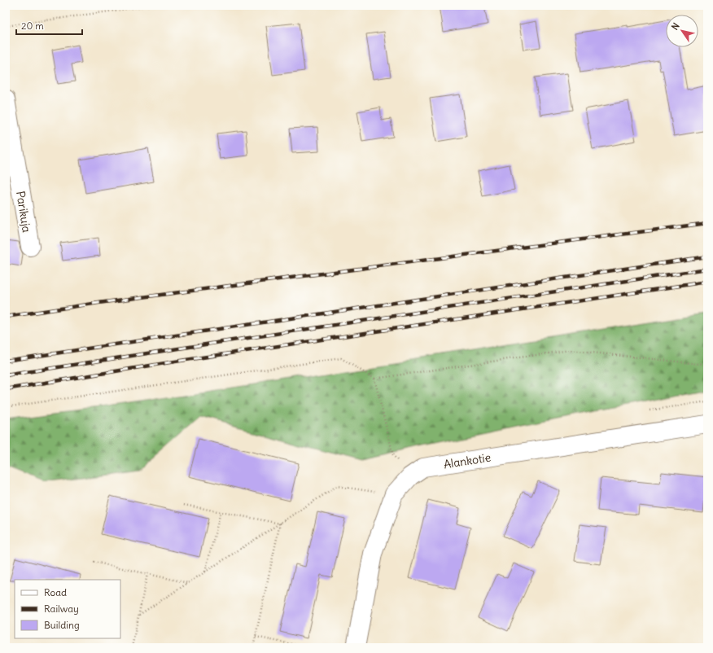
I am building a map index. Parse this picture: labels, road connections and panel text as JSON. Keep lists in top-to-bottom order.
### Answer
{
  "streets": {
    "street": ["Parikuja", "Alankotie"]
  },
  "legend": ["Road", "Railway", "Building"],
  "scale_bar": "20 m",
  "north": "top left"
}
